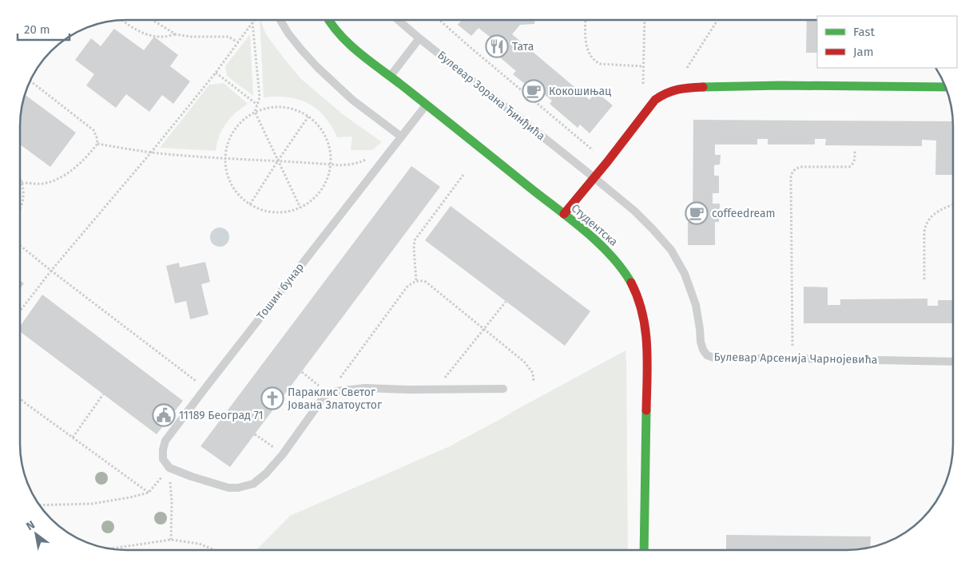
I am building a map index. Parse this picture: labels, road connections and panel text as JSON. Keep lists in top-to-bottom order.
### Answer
{
  "streets": {
    "street": ["Студентска"],
    "lane": ["Булевар Зорана Ђинђића", "Тошин бунар", "Булевар Арсенија Чарнојевића"]
  },
  "crossings": [
    ["Булевар Зорана Ђинђића", "Булевар Арсенија Чарнојевића"],
    ["Студентска", "Тошин бунар"]
  ],
  "places": {
    "restaurant": ["Тата"],
    "cafe": ["Кокошињац", "coffeedream"],
    "church": ["Параклис Светог Јована Златоустог"],
    "public building": ["11189 Београд 71"]
  },
  "legend": ["Fast", "Jam"],
  "scale_bar": "20 m",
  "north": "top left"
}
